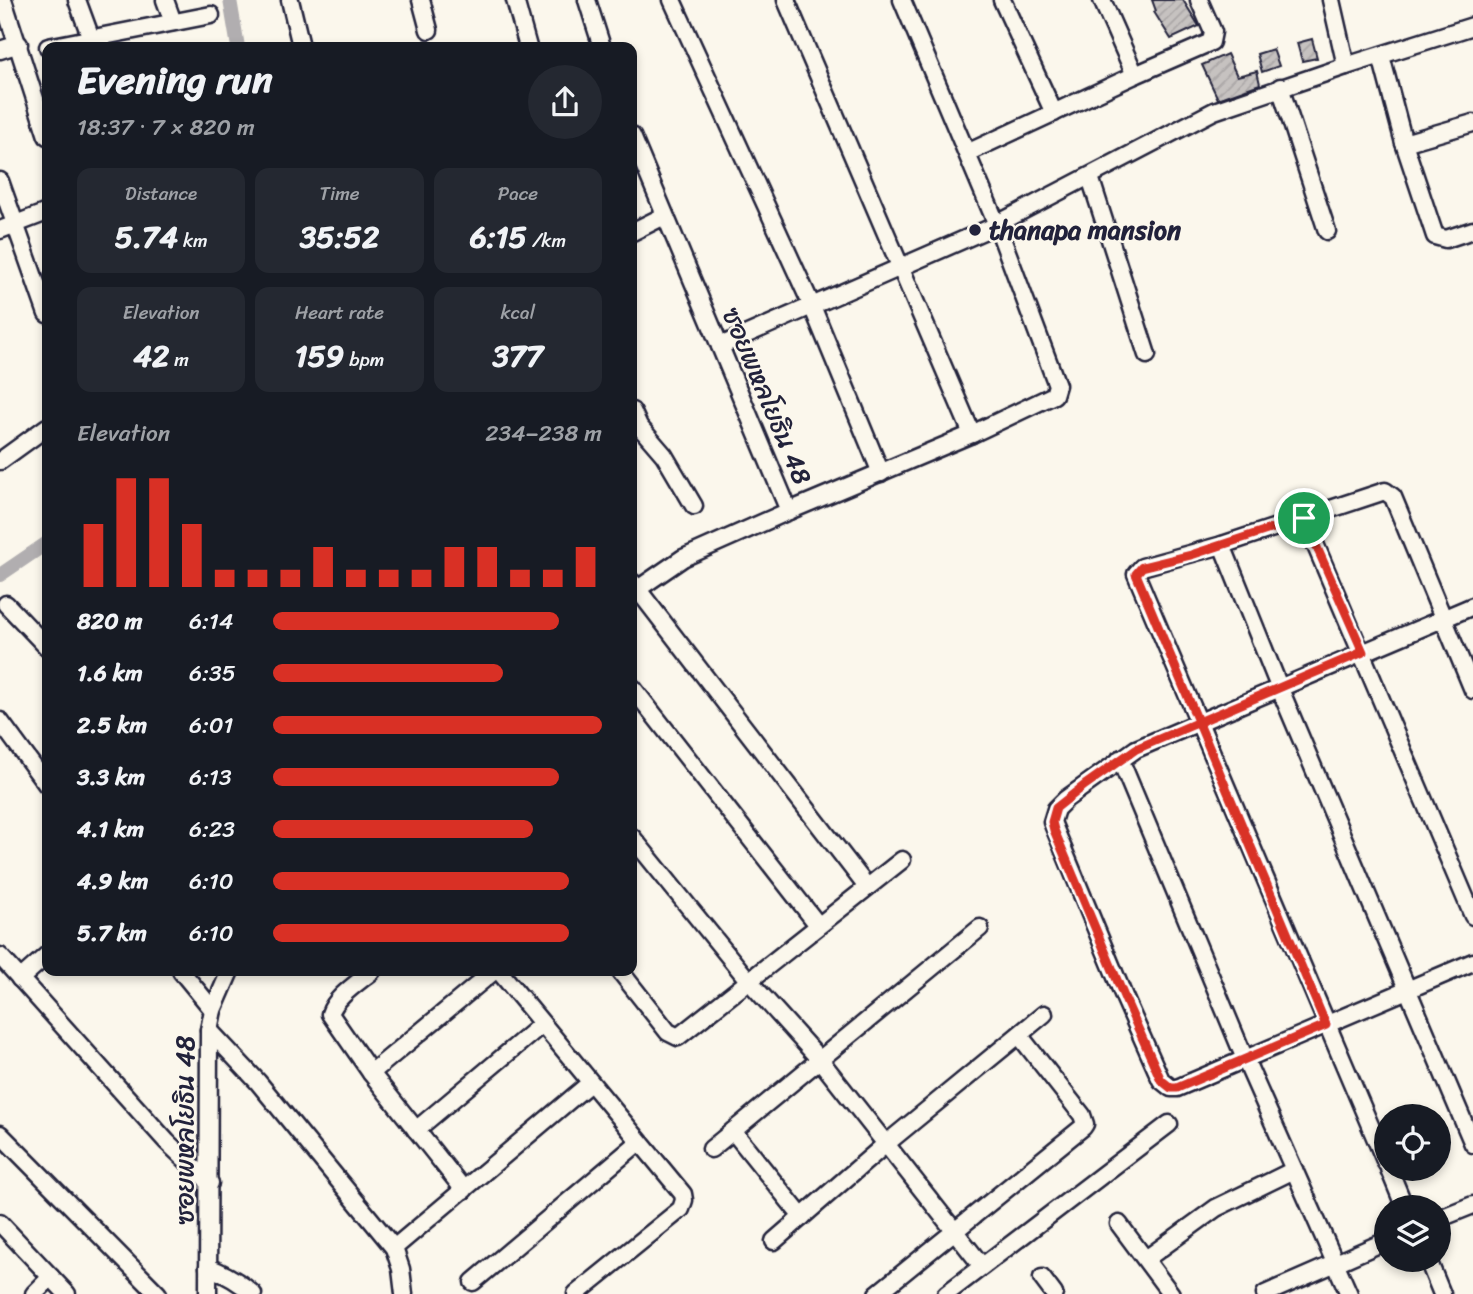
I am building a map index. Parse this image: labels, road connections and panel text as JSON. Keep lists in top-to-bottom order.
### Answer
{
  "streets": {
    "street": ["ซอยพหลโยธิน 48"]
  },
  "places": ["thanapa mansion"],
  "page": {
    "heading": ["Evening run", "18:37 · 7 × 820 m"],
    "stats": [
      ["Distance", "5.74 km"],
      ["Time", "35:52"],
      ["Pace", "6:15 /km"],
      ["Elevation", "42 m"],
      ["Heart rate", "159 bpm"],
      ["kcal", "377"]
    ],
    "chart": ["Elevation", "234–238 m"],
    "list": [
      {
        "name": "820 m",
        "note": "6:14"
      },
      {
        "name": "1.6 km",
        "note": "6:35"
      },
      {
        "name": "2.5 km",
        "note": "6:01"
      },
      {
        "name": "3.3 km",
        "note": "6:13"
      },
      {
        "name": "4.1 km",
        "note": "6:23"
      },
      {
        "name": "4.9 km",
        "note": "6:10"
      },
      {
        "name": "5.7 km",
        "note": "6:10"
      }
    ]
  }
}
